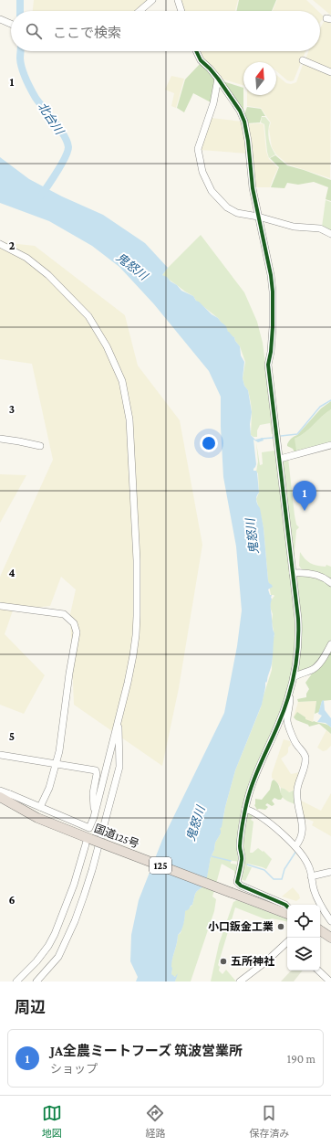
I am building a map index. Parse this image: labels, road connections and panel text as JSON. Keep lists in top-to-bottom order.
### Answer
{
  "streets": {
    "highway": ["国道125号", "125"]
  },
  "water": ["北台川", "鬼怒川"],
  "places": ["小口鈑金工業", "五所神社"],
  "north": "top",
  "page": {
    "search": "ここで検索",
    "pins": "1",
    "heading": "周辺",
    "list": [
      {
        "mark": "1",
        "name": "JA全農ミートフーズ 筑波営業所",
        "note": "ショップ",
        "value": "190 m"
      }
    ],
    "nav": ["地図", "経路", "保存済み"]
  },
  "grid": {
    "rows": [
      "1",
      "2",
      "3",
      "4",
      "5",
      "6"
    ]
  }
}
